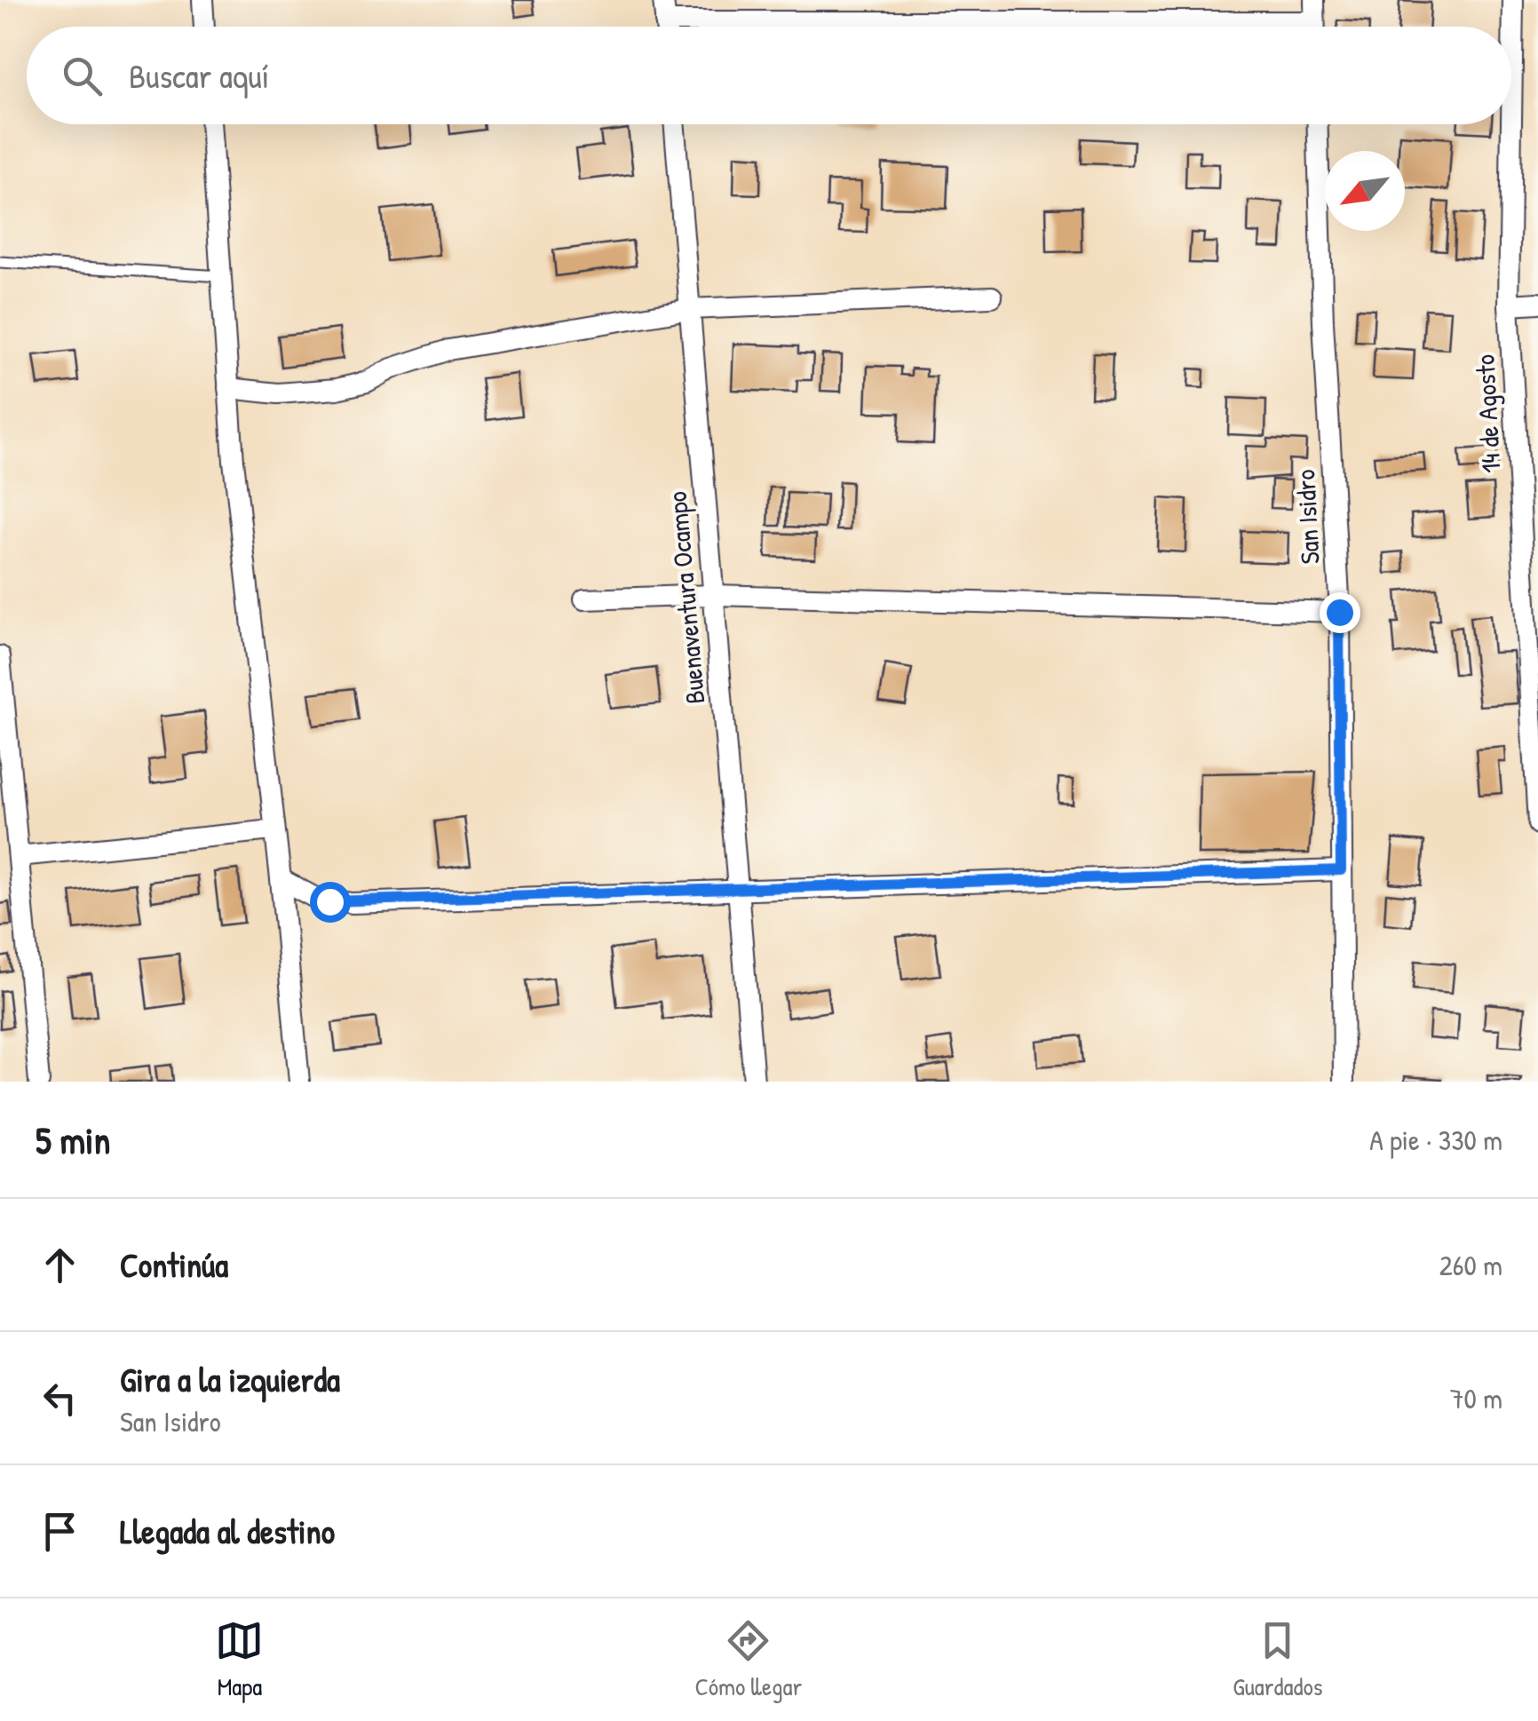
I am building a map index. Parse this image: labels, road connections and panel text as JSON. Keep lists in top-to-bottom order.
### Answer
{
  "streets": {
    "street": ["14 de Agosto", "San Isidro", "Buenaventura Ocampo"]
  },
  "north": "bottom left",
  "page": {
    "search": "Buscar aquí",
    "heading": ["5 min", "A pie · 330 m"],
    "list": [
      ["Continúa", "260 m"],
      ["Gira a la izquierda", "San Isidro", "70 m"],
      "Llegada al destino"
    ],
    "nav": ["Mapa", "Cómo llegar", "Guardados"]
  }
}
